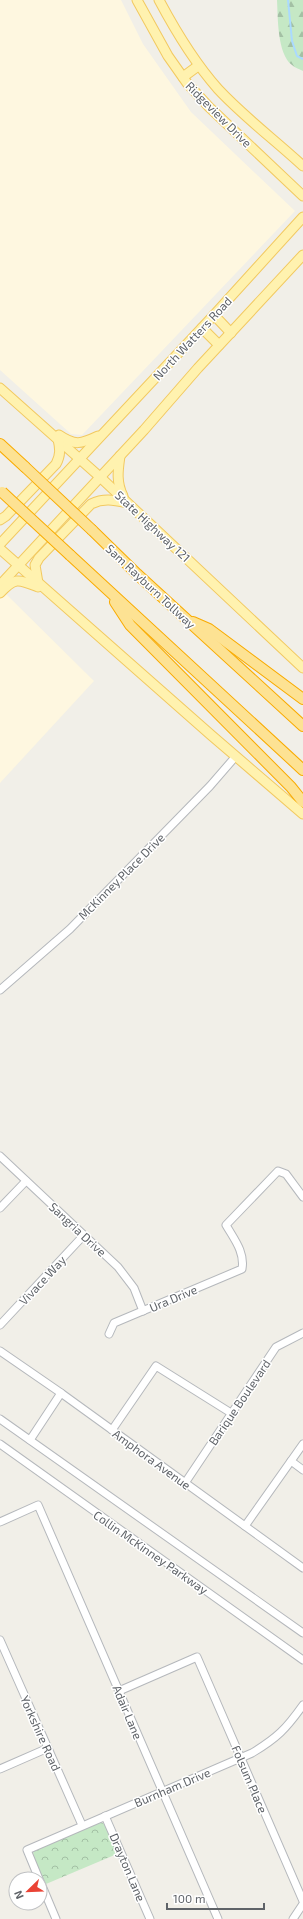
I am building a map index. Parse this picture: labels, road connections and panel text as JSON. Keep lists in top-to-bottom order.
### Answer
{
  "streets": {
    "highway": ["Sam Rayburn Tollway"],
    "main road": ["Ridgeview Drive", "North Watters Road", "State Highway 121"],
    "street": [
      "McKinney Place Drive",
      "Sangria Drive",
      "Vivace Way",
      "Ura Drive",
      "Barique Boulevard",
      "Amphora Avenue",
      "Collin McKinney Parkway",
      "Adair Lane",
      "Yorkshire Road",
      "Folsum Place",
      "Burnham Drive",
      "Drayton Lane"
    ]
  },
  "crossings": [
    ["North Watters Road", "State Highway 121"],
    ["Sangria Drive", "Vivace Way"],
    ["Sangria Drive", "Ura Drive"],
    ["Barique Boulevard", "Amphora Avenue"],
    ["Adair Lane", "Folsum Place"],
    ["Adair Lane", "Burnham Drive"],
    ["Yorkshire Road", "Burnham Drive"],
    ["Folsum Place", "Burnham Drive"],
    ["Burnham Drive", "Drayton Lane"]
  ],
  "scale_bar": "100 m",
  "north": "bottom left"
}
